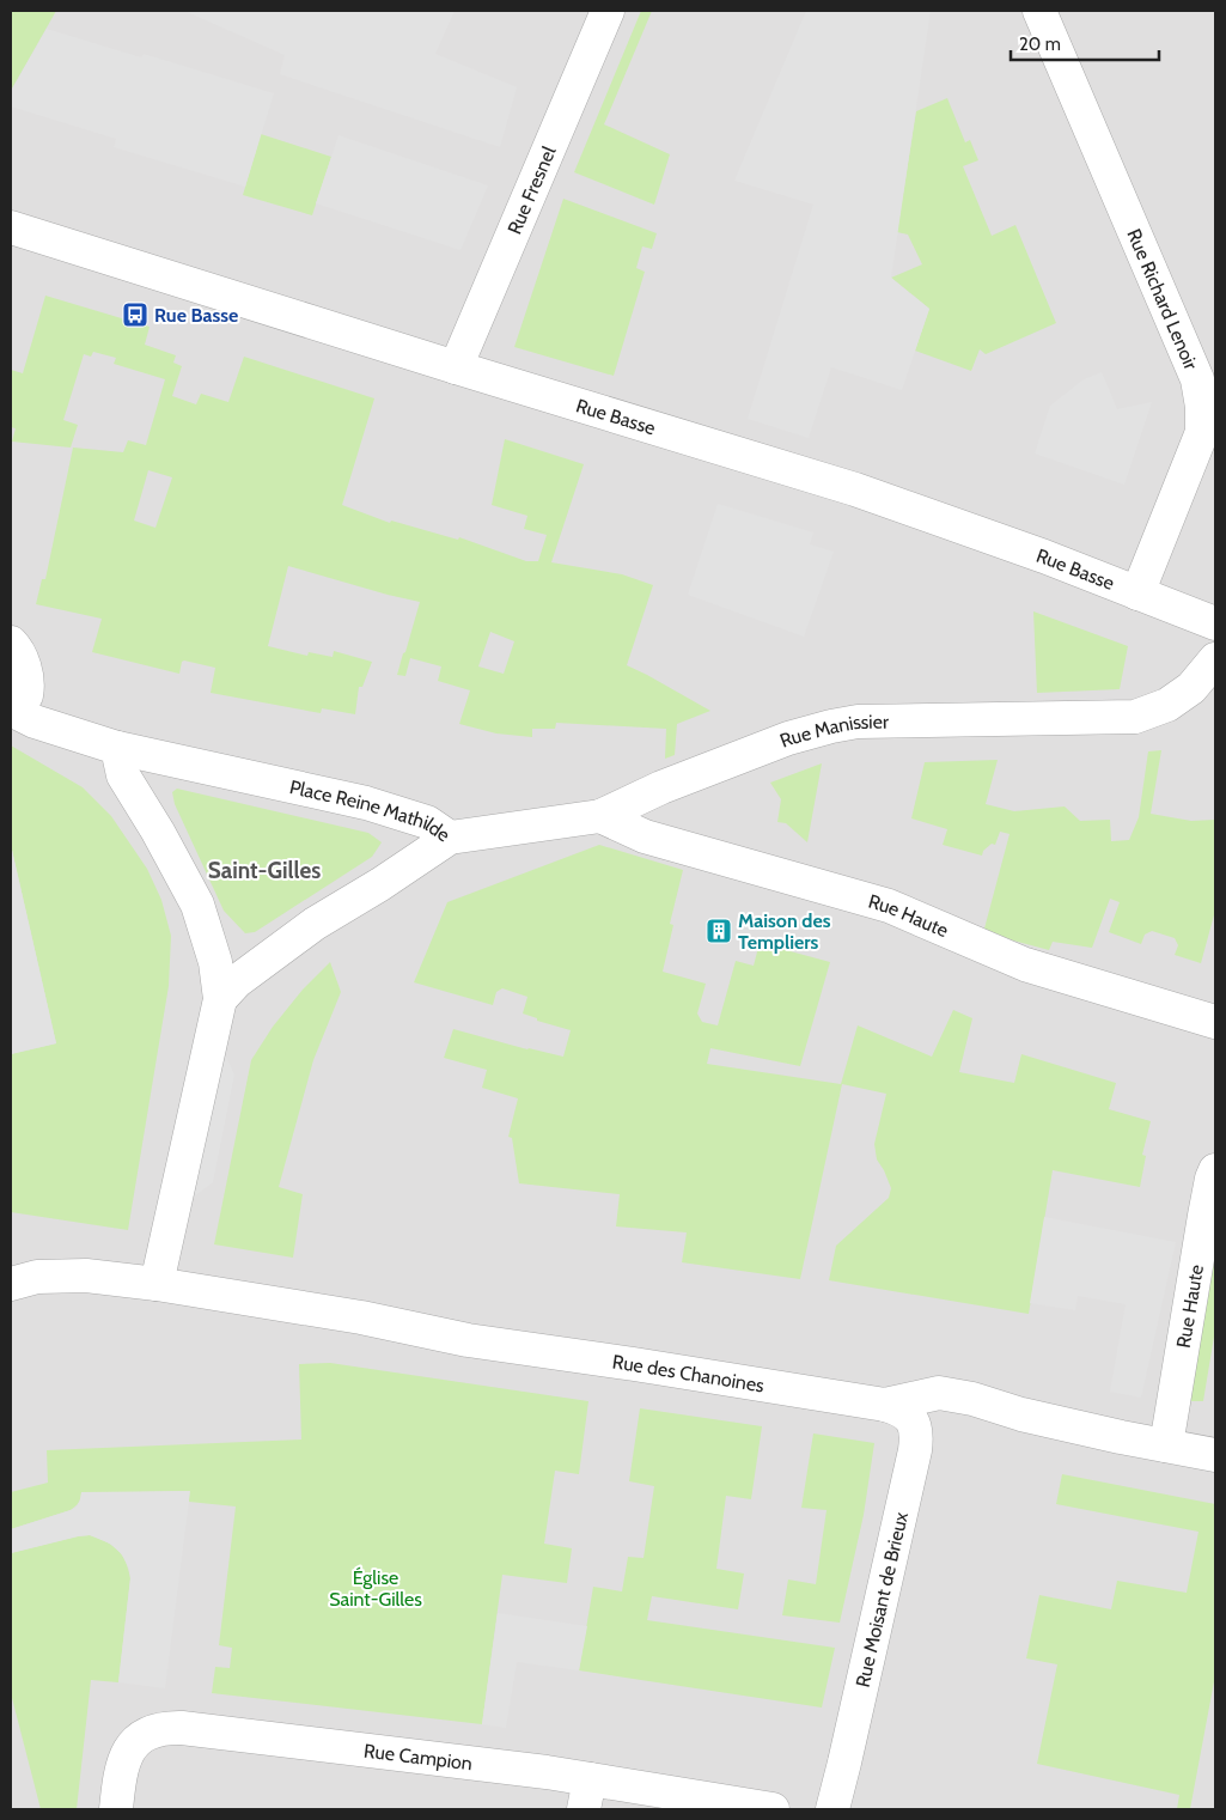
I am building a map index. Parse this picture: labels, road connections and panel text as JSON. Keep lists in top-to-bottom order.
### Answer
{
  "streets": {
    "street": [
      "Rue Fresnel",
      "Rue Richard Lenoir",
      "Rue Basse",
      "Rue Manissier",
      "Place Reine Mathilde",
      "Rue Haute",
      "Rue des Chanoines",
      "Rue Moisant de Brieux",
      "Rue Campion"
    ]
  },
  "crossings": [
    ["Rue Fresnel", "Rue Basse"],
    ["Rue Richard Lenoir", "Rue Basse"],
    ["Rue Manissier", "Place Reine Mathilde"],
    ["Rue Manissier", "Rue Haute"],
    ["Rue Haute", "Rue des Chanoines"],
    ["Rue des Chanoines", "Rue Moisant de Brieux"]
  ],
  "districts": ["Saint-Gilles"],
  "parks": ["Église Saint-Gilles"],
  "places": {
    "bus stop": ["Rue Basse"],
    "building": ["Maison des Templiers"]
  },
  "scale_bar": "20 m"
}
